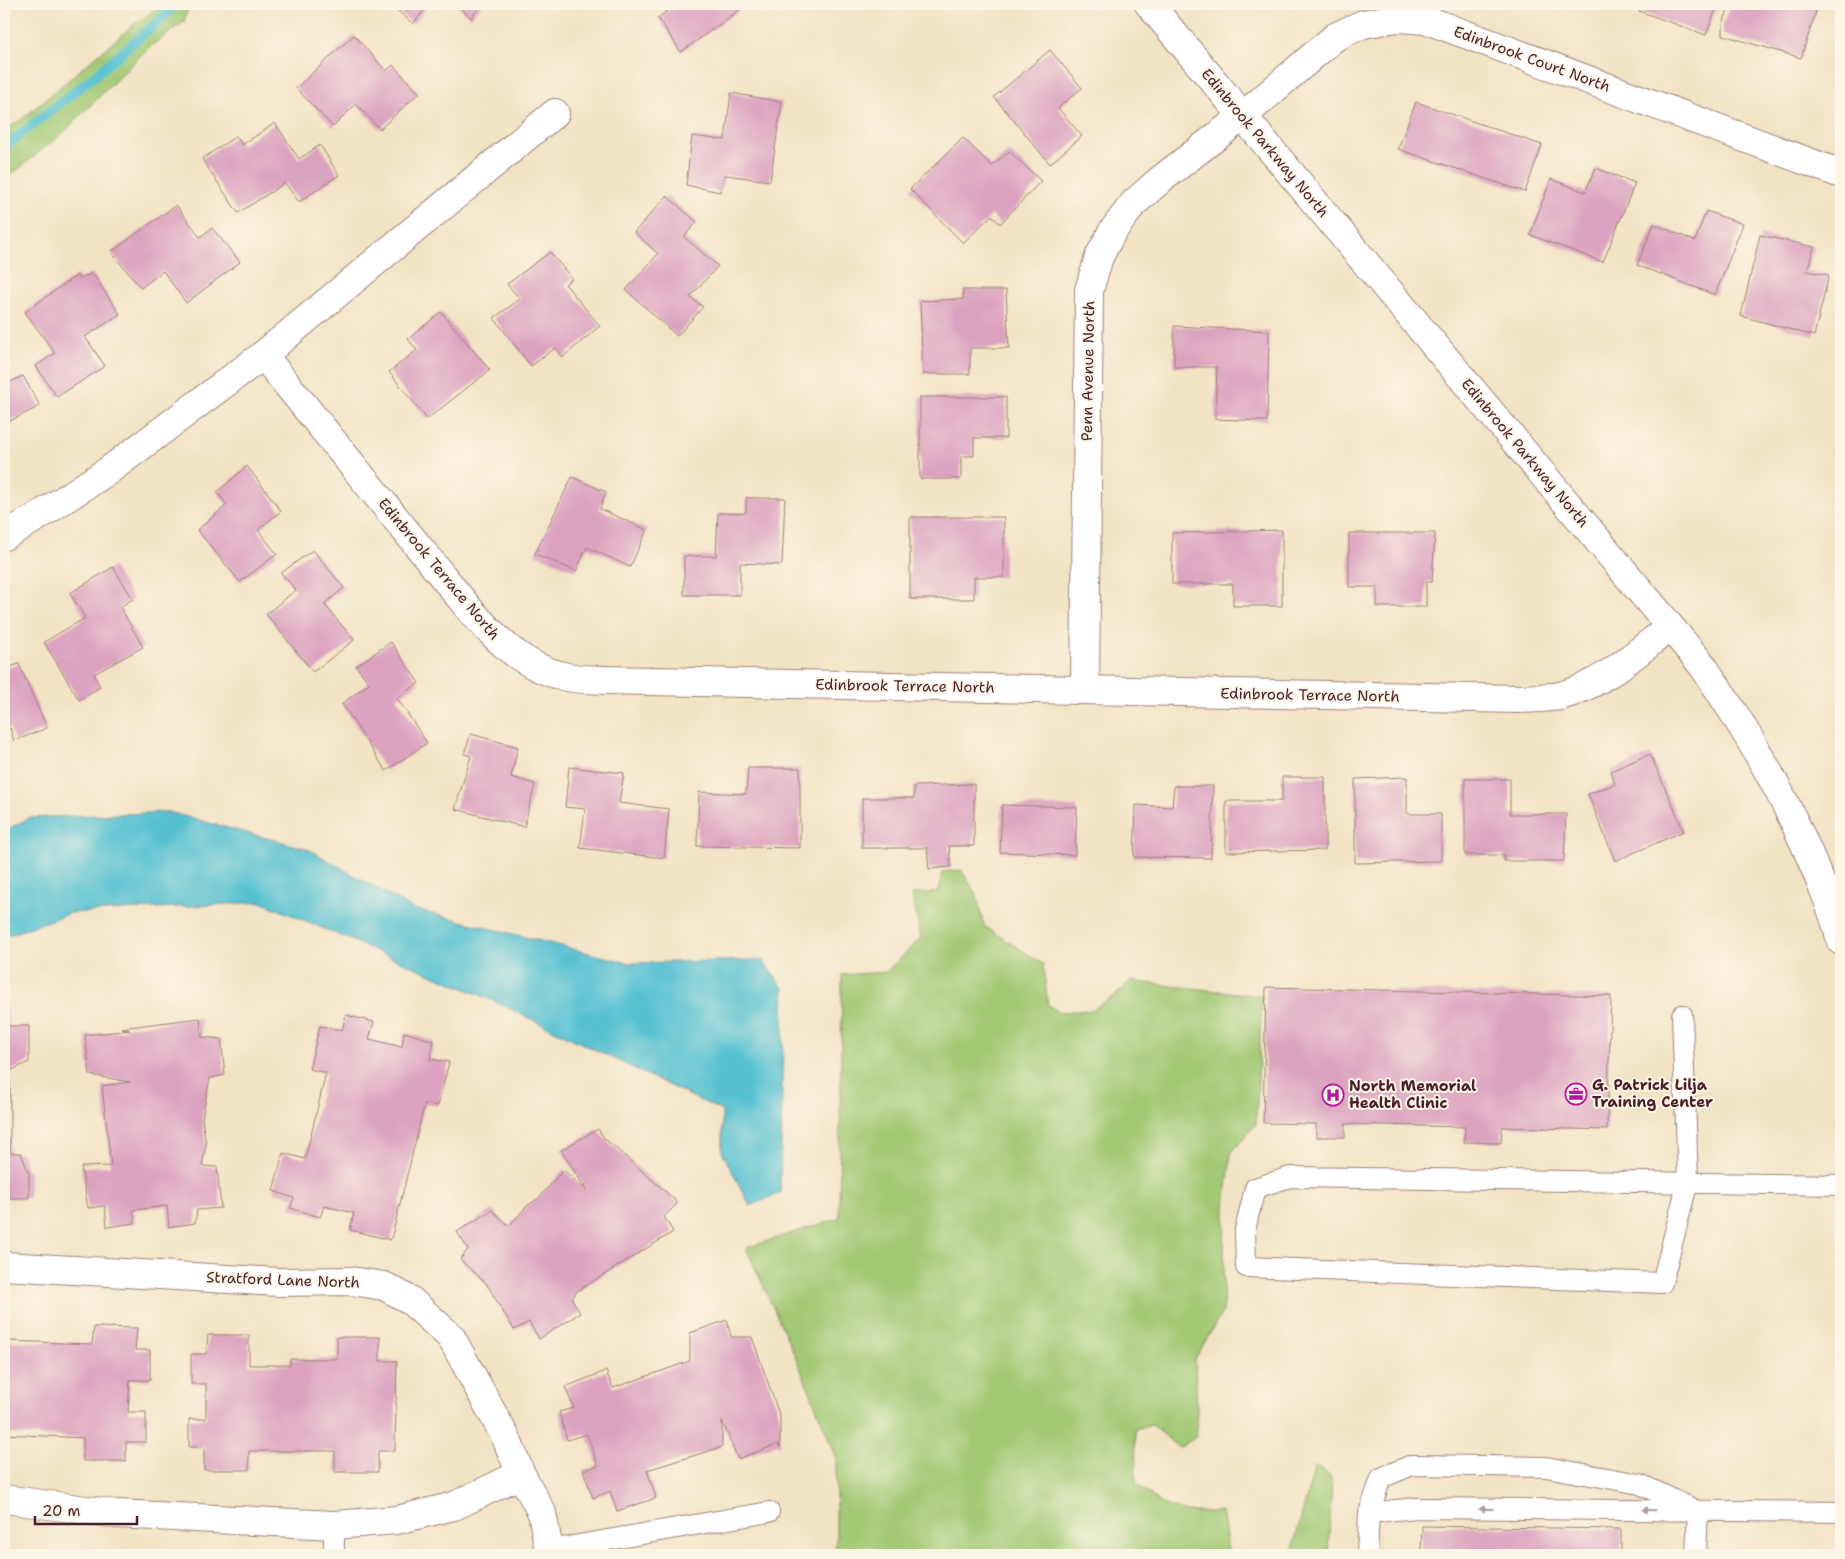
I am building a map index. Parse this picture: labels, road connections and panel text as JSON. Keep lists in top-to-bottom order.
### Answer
{
  "streets": {
    "street": [
      "Edinbrook Court North",
      "Edinbrook Parkway North",
      "Penn Avenue North",
      "Edinbrook Terrace North",
      "Stratford Lane North"
    ]
  },
  "crossings": [
    ["Edinbrook Court North", "Edinbrook Parkway North"],
    ["Edinbrook Court North", "Penn Avenue North"],
    ["Edinbrook Parkway North", "Penn Avenue North"],
    ["Edinbrook Parkway North", "Edinbrook Terrace North"],
    ["Penn Avenue North", "Edinbrook Terrace North"]
  ],
  "places": {
    "office": ["G. Patrick Lilja Training Center"],
    "hospital": ["North Memorial Health Clinic"]
  },
  "scale_bar": "20 m"
}
